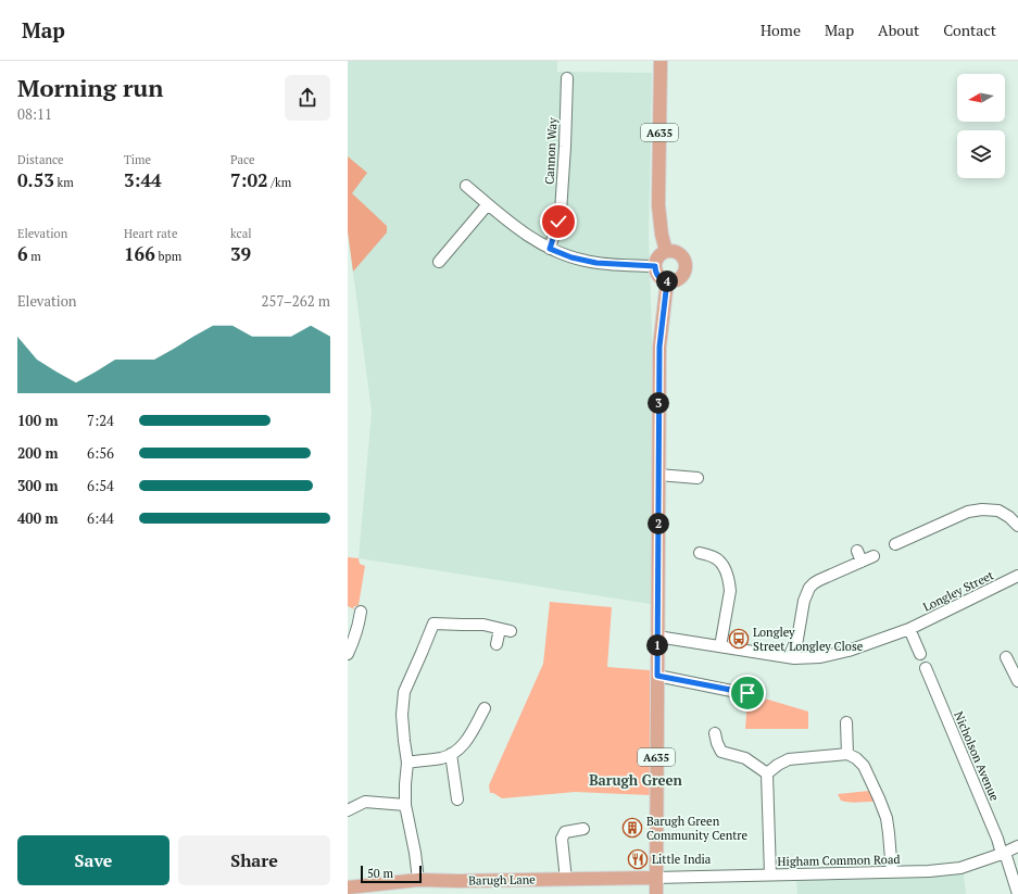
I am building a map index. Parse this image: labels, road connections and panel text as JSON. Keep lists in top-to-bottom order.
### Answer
{
  "streets": {
    "main road": ["A635", "Barugh Lane"],
    "street": [
      "Cannon Way",
      "Longley Street",
      "Nicholson Avenue",
      "Higham Common Road"
    ]
  },
  "crossings": [
    ["A635", "Longley Street"],
    ["A635", "Higham Common Road"],
    ["A635", "Barugh Lane"],
    ["Nicholson Avenue", "Higham Common Road"],
    ["Higham Common Road", "Barugh Lane"]
  ],
  "districts": ["Barugh Green"],
  "places": {
    "bus stop": ["Longley Street/Longley Close"],
    "building": ["Barugh Green Community Centre"],
    "restaurant": ["Little India"]
  },
  "scale_bar": "50 m",
  "north": "left",
  "page": {
    "header": "Map",
    "nav": [
      "Home",
      "Map",
      "About",
      "Contact"
    ],
    "heading": ["Morning run", "08:11"],
    "stats": [
      ["Distance", "0.53 km"],
      ["Time", "3:44"],
      ["Pace", "7:02 /km"],
      ["Elevation", "6 m"],
      ["Heart rate", "166 bpm"],
      ["kcal", "39"]
    ],
    "pins": [
      "4",
      "3",
      "2",
      "1"
    ],
    "chart": ["Elevation", "257–262 m"],
    "list": [
      {
        "name": "100 m",
        "note": "7:24"
      },
      {
        "name": "200 m",
        "note": "6:56"
      },
      {
        "name": "300 m",
        "note": "6:54"
      },
      {
        "name": "400 m",
        "note": "6:44"
      }
    ],
    "buttons": ["Save", "Share"],
    "scale": "50 m"
  }
}
